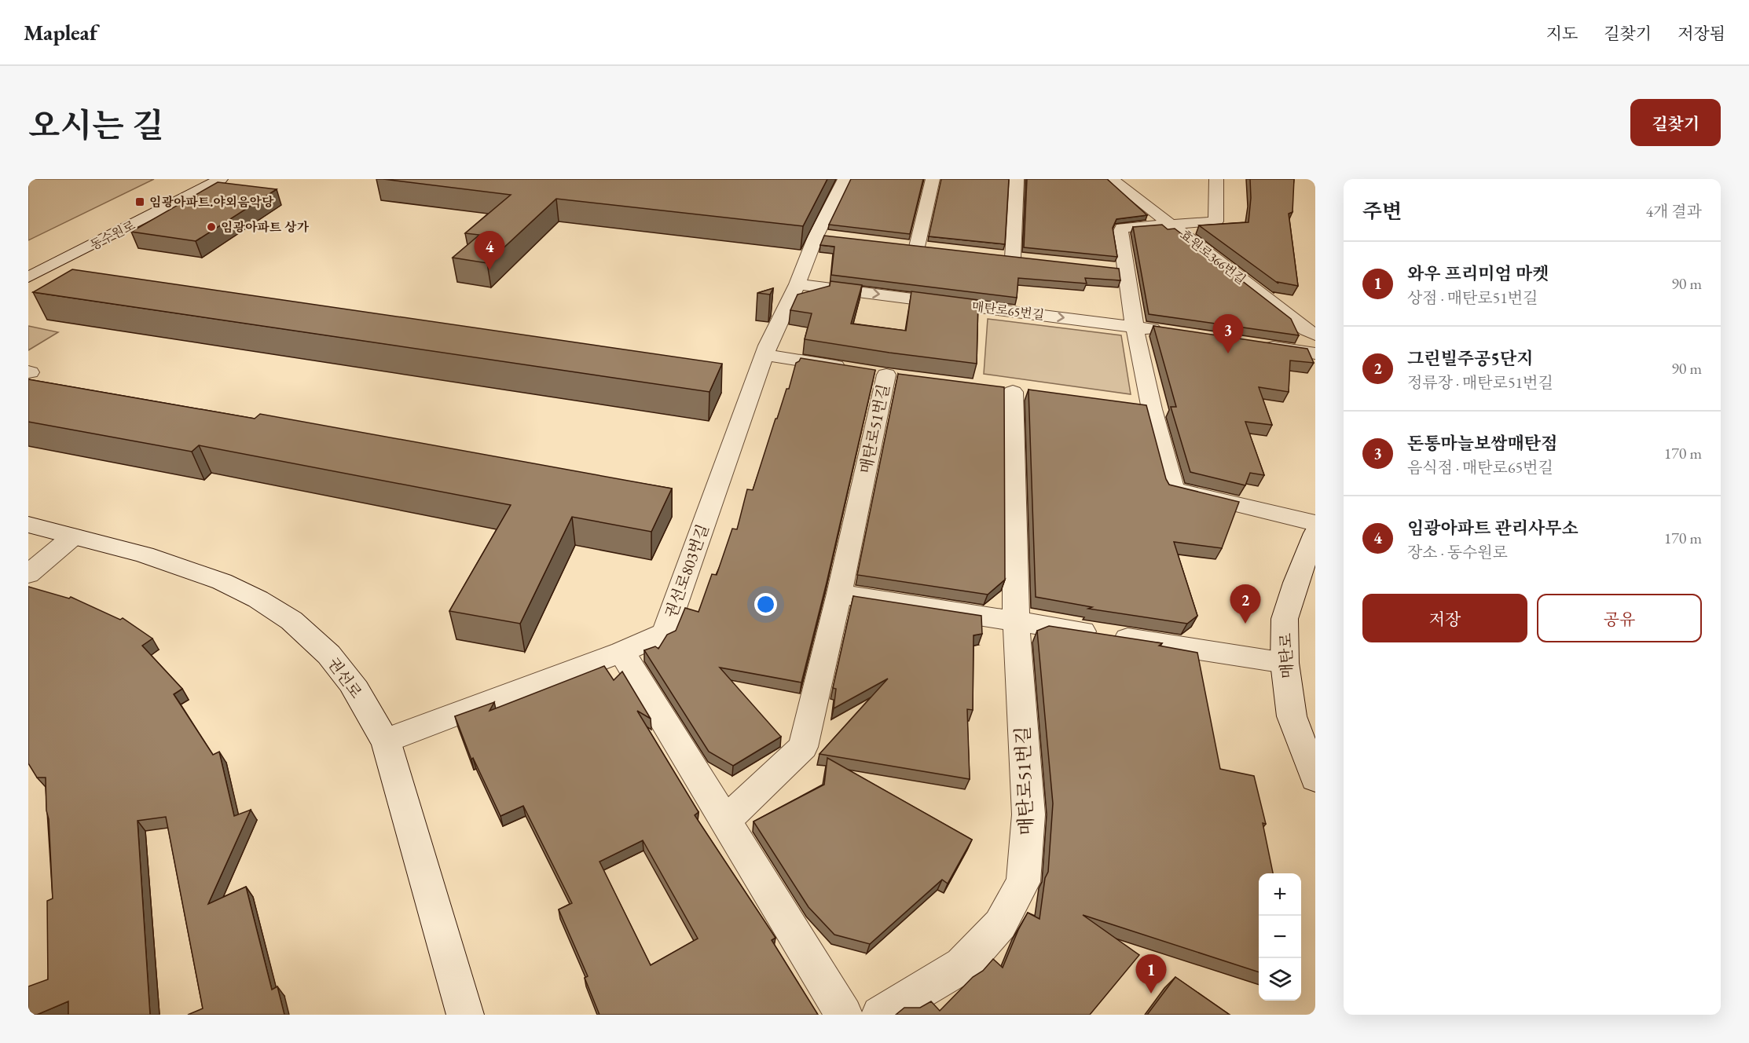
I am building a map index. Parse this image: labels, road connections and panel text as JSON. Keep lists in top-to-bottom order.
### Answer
{
  "streets": {
    "street": [
      "동수원로",
      "효원로366번길",
      "매탄로65번길",
      "매탄로51번길",
      "권선로803번길",
      "매탄로",
      "권선로"
    ]
  },
  "crossings": [
    ["매탄로65번길", "권선로803번길"],
    ["매탄로51번길", "권선로803번길"],
    ["권선로803번길", "권선로"]
  ],
  "places": {
    "transit": ["임광아파트.야외음악당"],
    "other": ["임광아파트 상가"]
  },
  "page": {
    "header": "Mapleaf",
    "nav": ["지도", "길찾기", "저장됨"],
    "title": "오시는 길",
    "buttons": [
      "길찾기",
      ["저장", "공유"]
    ],
    "heading": ["주변", "4개 결과"],
    "pins": [
      "4",
      "3",
      "2",
      "1"
    ],
    "list": [
      {
        "mark": "1",
        "name": "와우 프리미엄 마켓",
        "note": "상점 · 매탄로51번길",
        "value": "90 m"
      },
      {
        "mark": "2",
        "name": "그린빌주공5단지",
        "note": "정류장 · 매탄로51번길",
        "value": "90 m"
      },
      {
        "mark": "3",
        "name": "돈통마늘보쌈매탄점",
        "note": "음식점 · 매탄로65번길",
        "value": "170 m"
      },
      {
        "mark": "4",
        "name": "임광아파트 관리사무소",
        "note": "장소 · 동수원로",
        "value": "170 m"
      }
    ],
    "map_buttons": ["+", "−"]
  }
}
